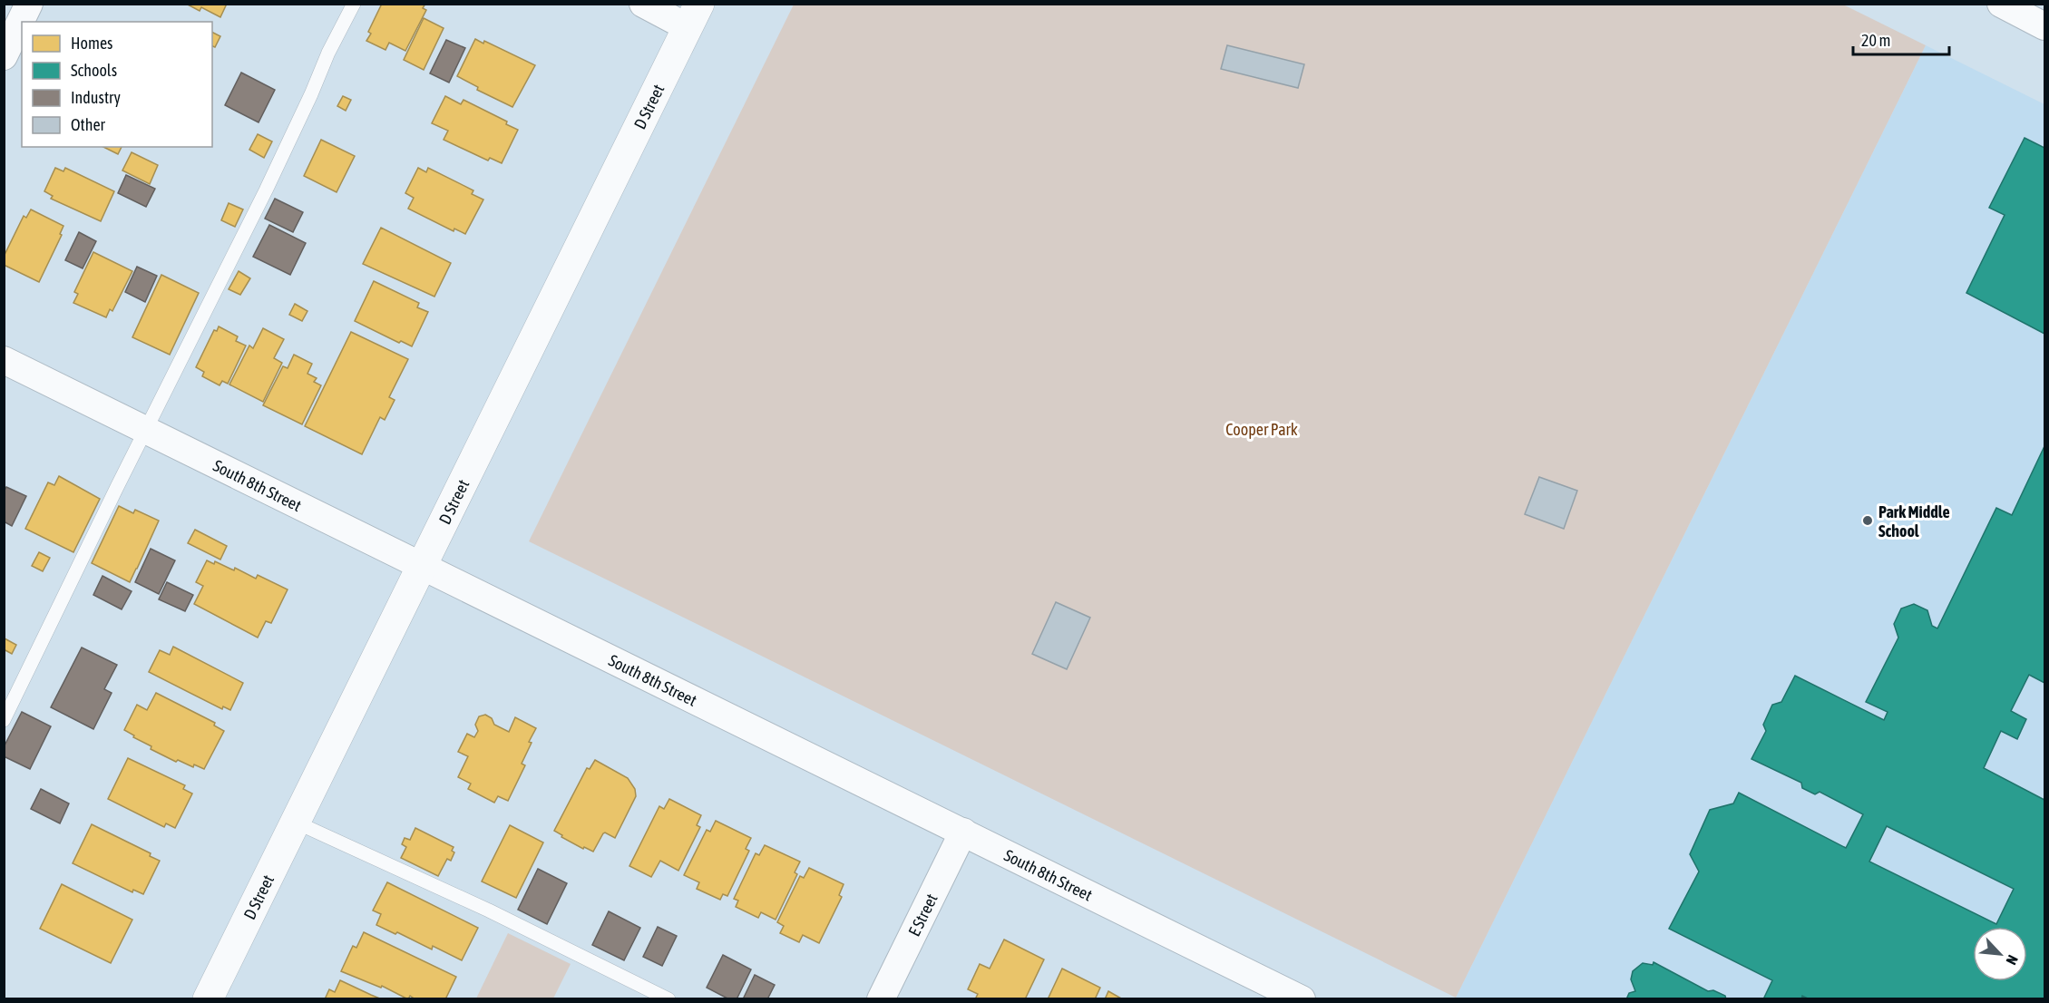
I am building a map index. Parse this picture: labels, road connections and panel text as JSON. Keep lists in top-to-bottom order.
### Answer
{
  "streets": {
    "street": ["D Street", "South 8th Street", "E Street"]
  },
  "crossings": [
    ["D Street", "South 8th Street"],
    ["South 8th Street", "E Street"]
  ],
  "parks": ["Cooper Park"],
  "places": ["Park Middle School"],
  "legend": [
    "Homes",
    "Schools",
    "Industry",
    "Other"
  ],
  "scale_bar": "20 m",
  "north": "bottom right"
}
